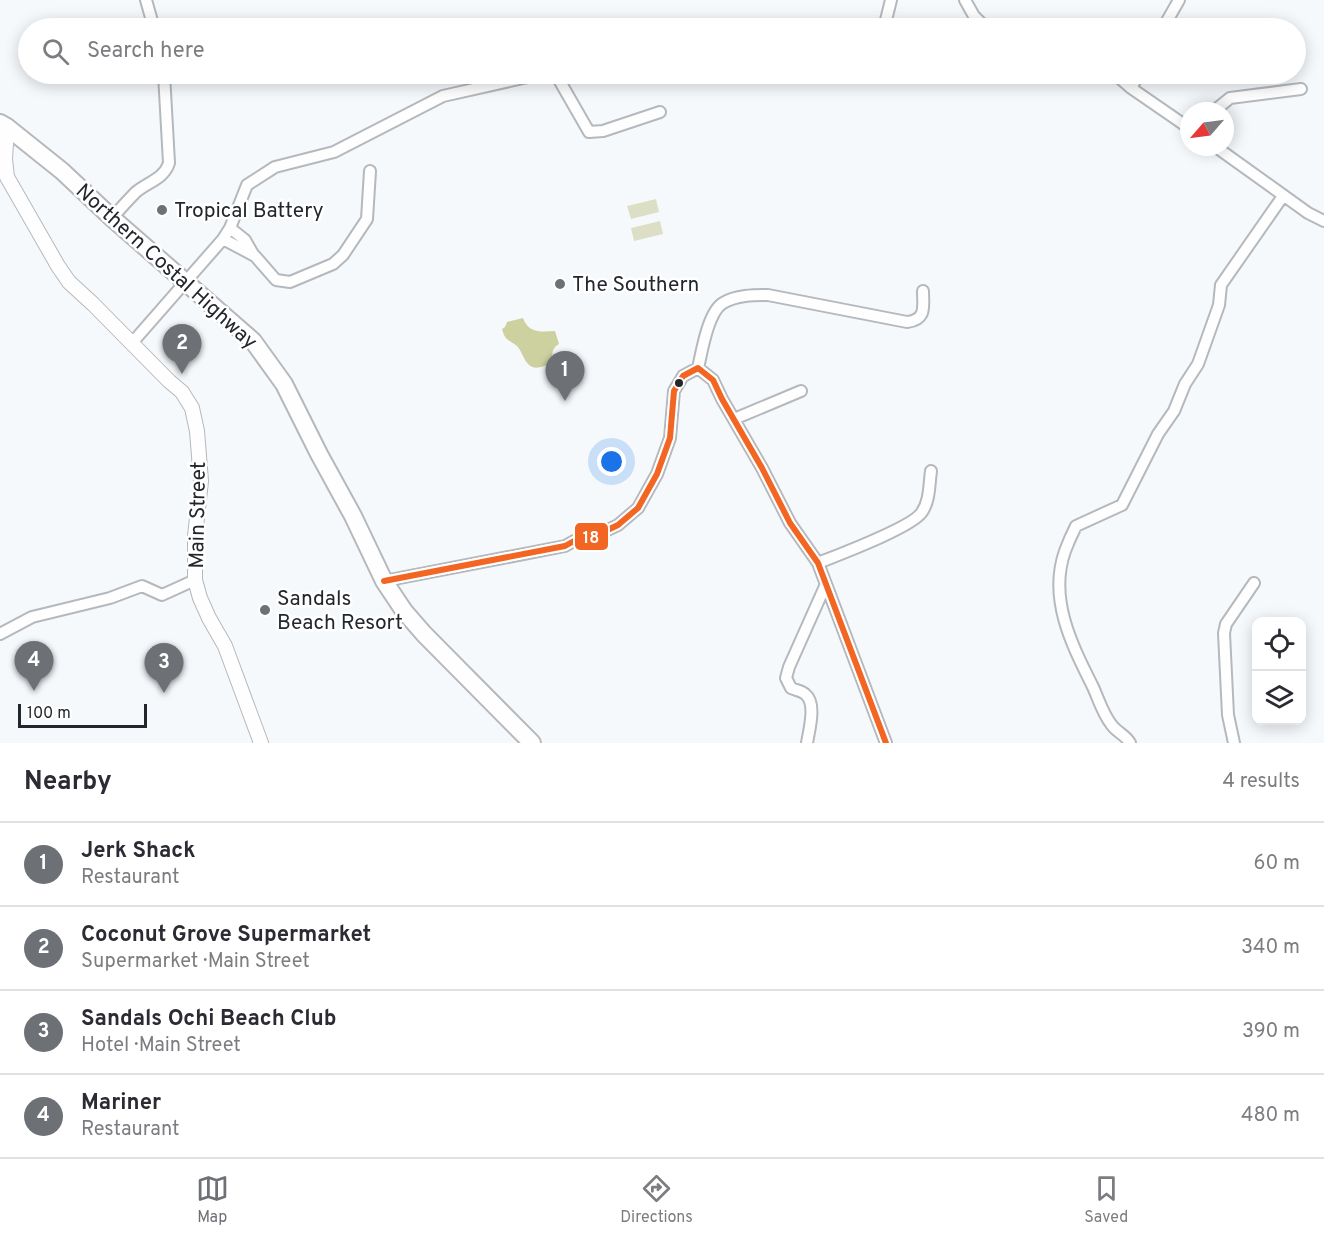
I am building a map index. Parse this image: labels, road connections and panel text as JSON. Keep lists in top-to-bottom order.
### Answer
{
  "streets": {
    "main road": ["Northern Costal Highway"],
    "street": ["Main Street"]
  },
  "crossings": [
    ["Northern Costal Highway", "Main Street"]
  ],
  "places": ["Tropical Battery", "The Southern", "Sandals Beach Resort"],
  "lines": ["transit line 18"],
  "scale_bar": "100 m",
  "north": "bottom left",
  "page": {
    "search": "Search here",
    "pins": [
      "2",
      "1",
      "4",
      "3"
    ],
    "scale": "100 m",
    "heading": ["Nearby", "4 results"],
    "list": [
      {
        "mark": "1",
        "name": "Jerk Shack",
        "note": "Restaurant",
        "value": "60 m"
      },
      {
        "mark": "2",
        "name": "Coconut Grove Supermarket",
        "note": "Supermarket · Main Street",
        "value": "340 m"
      },
      {
        "mark": "3",
        "name": "Sandals Ochi Beach Club",
        "note": "Hotel · Main Street",
        "value": "390 m"
      },
      {
        "mark": "4",
        "name": "Mariner",
        "note": "Restaurant",
        "value": "480 m"
      }
    ],
    "nav": ["Map", "Directions", "Saved"]
  }
}
